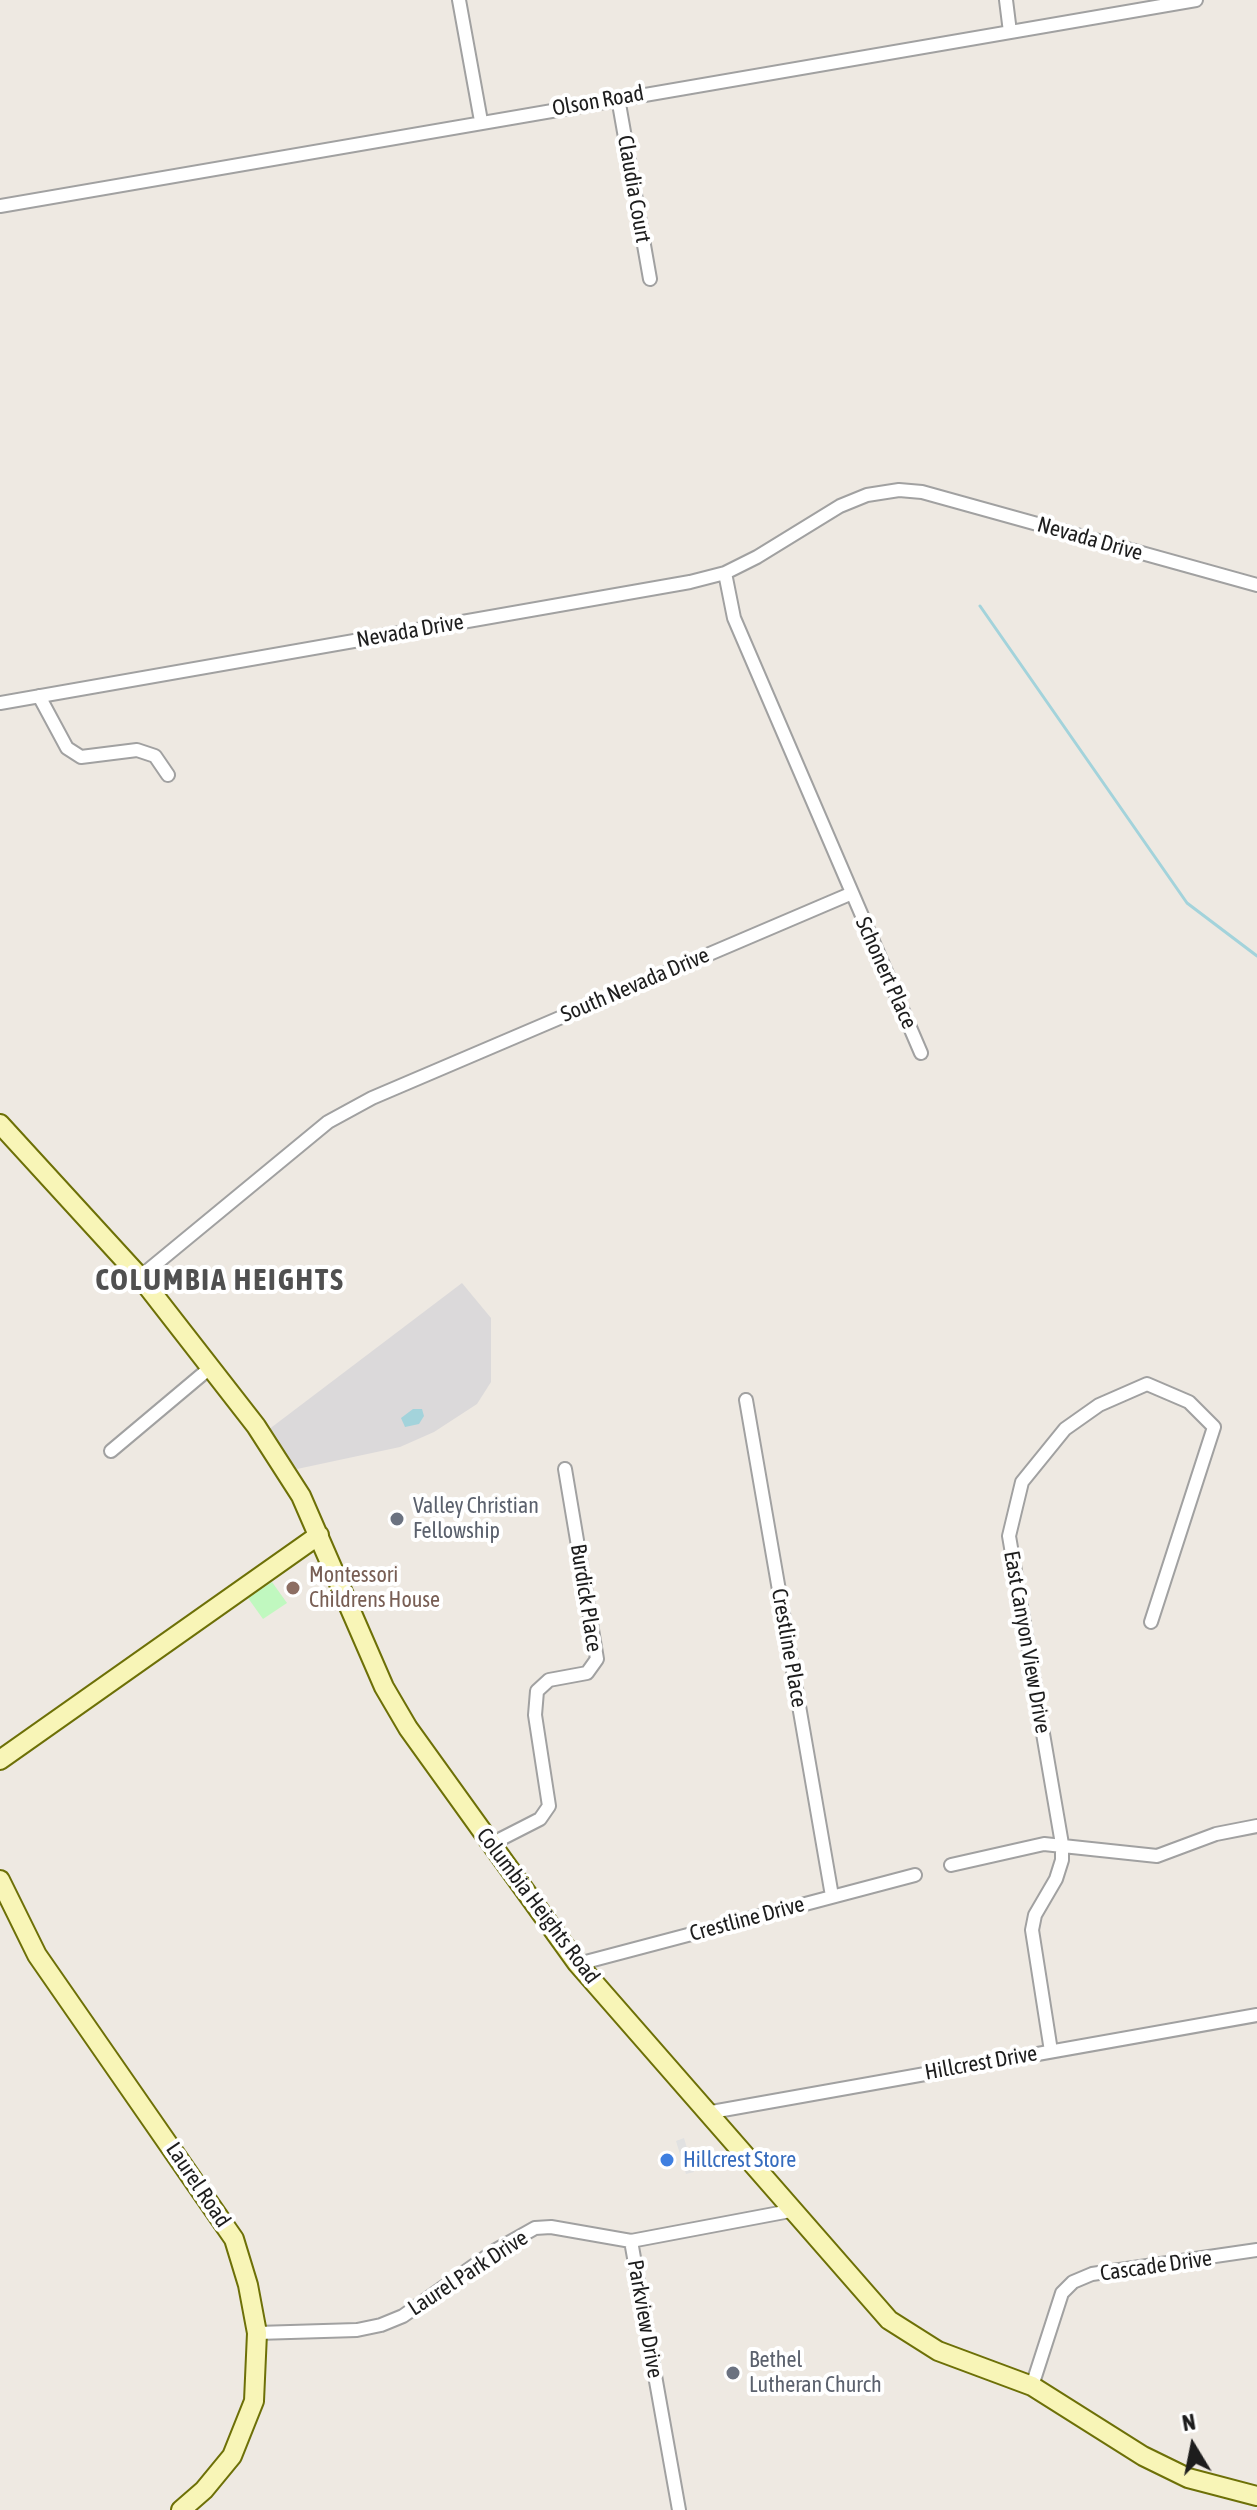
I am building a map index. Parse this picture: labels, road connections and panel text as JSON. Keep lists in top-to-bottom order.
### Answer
{
  "streets": {
    "street": [
      "Olson Road",
      "Claudia Court",
      "Nevada Drive",
      "Schonert Place",
      "South Nevada Drive",
      "Burdick Place",
      "East Canyon View Drive",
      "Crestline Place",
      "Columbia Heights Road",
      "Crestline Drive",
      "Hillcrest Drive",
      "Laurel Road",
      "Cascade Drive",
      "Laurel Park Drive",
      "Parkview Drive"
    ]
  },
  "crossings": [
    ["Olson Road", "Claudia Court"],
    ["Schonert Place", "South Nevada Drive"],
    ["South Nevada Drive", "Columbia Heights Road"],
    ["Burdick Place", "Columbia Heights Road"],
    ["East Canyon View Drive", "Hillcrest Drive"],
    ["Crestline Place", "Crestline Drive"],
    ["Columbia Heights Road", "Crestline Drive"],
    ["Columbia Heights Road", "Hillcrest Drive"],
    ["Columbia Heights Road", "Cascade Drive"],
    ["Columbia Heights Road", "Parkview Drive"],
    ["Laurel Road", "Laurel Park Drive"],
    ["Laurel Park Drive", "Parkview Drive"]
  ],
  "districts": ["COLUMBIA HEIGHTS"],
  "places": [
    "Valley Christian Fellowship",
    "Montessori Childrens House",
    "Hillcrest Store",
    "Bethel Lutheran Church"
  ],
  "north": "top"
}
